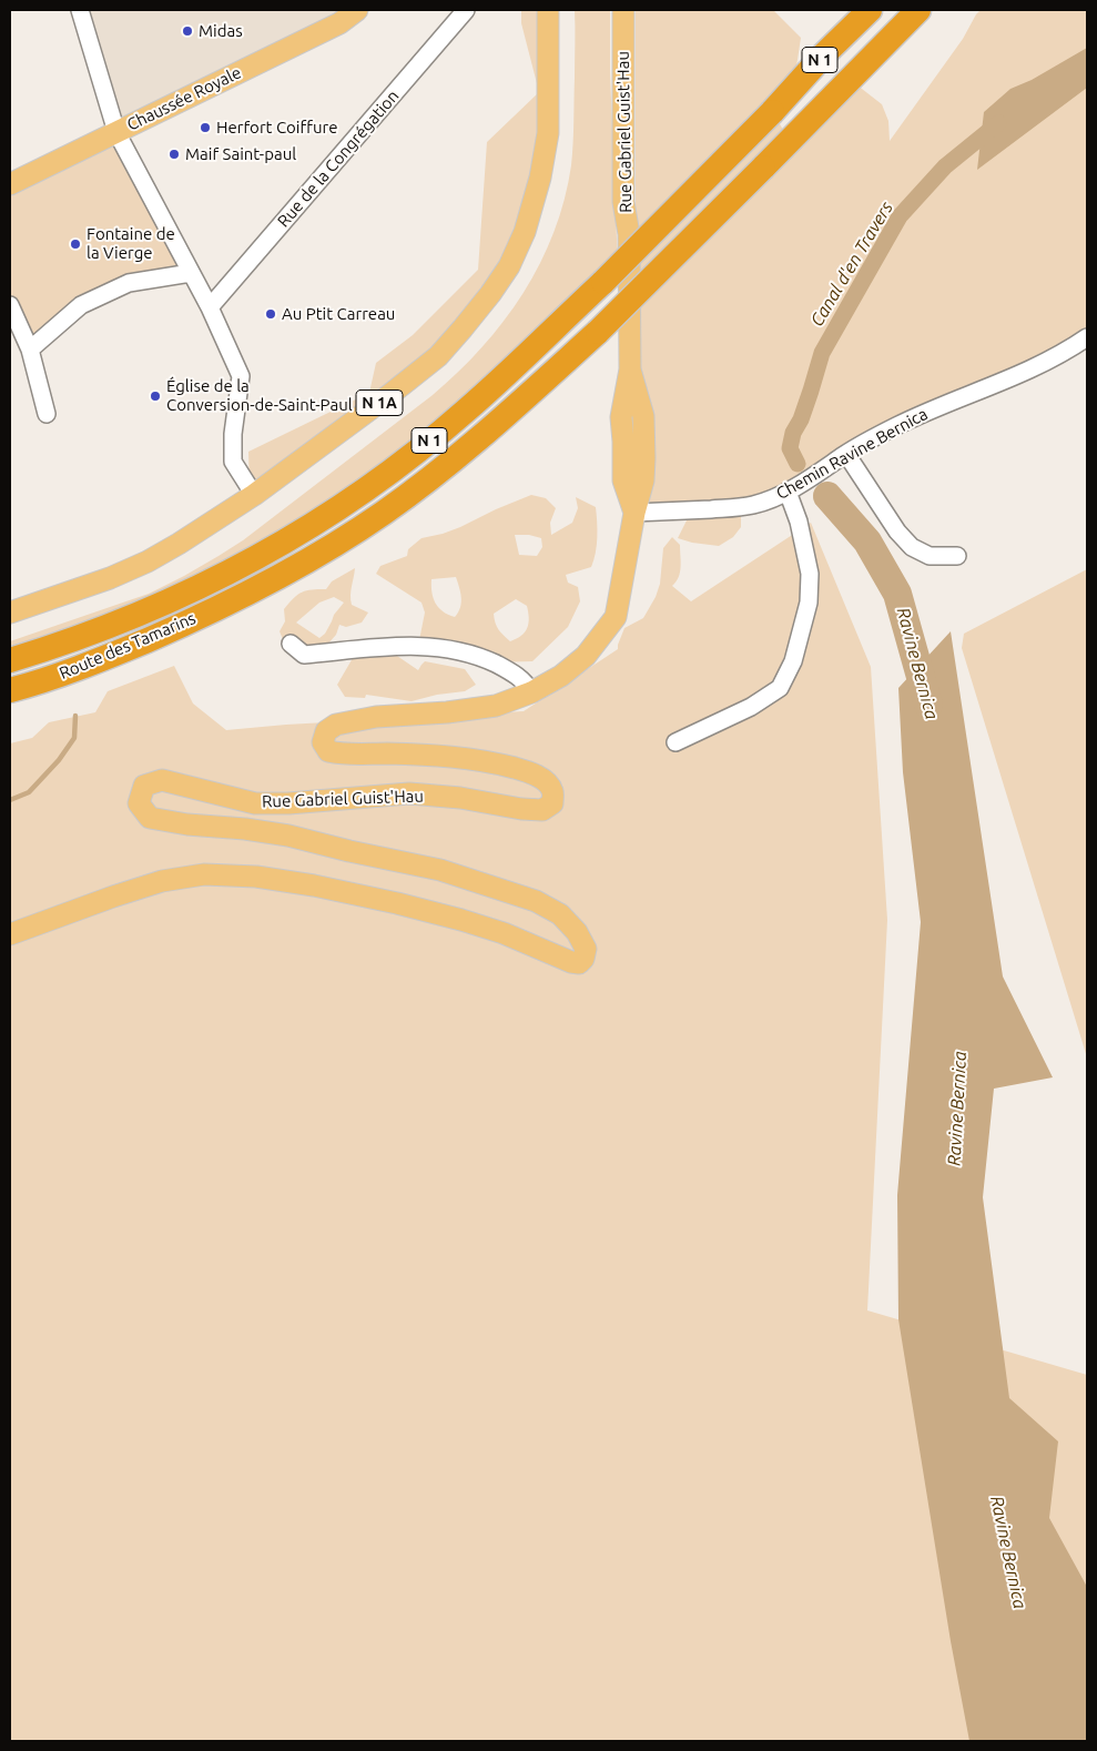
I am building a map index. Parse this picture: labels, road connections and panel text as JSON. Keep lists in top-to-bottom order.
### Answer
{
  "streets": {
    "highway": ["N 1", "Route des Tamarins"],
    "main road": ["Chaussée Royale", "Rue Gabriel Guist'Hau", "N 1A"],
    "street": ["Rue de la Congrégation", "Chemin Ravine Bernica"]
  },
  "crossings": [
    ["Rue Gabriel Guist'Hau", "Chemin Ravine Bernica"]
  ],
  "water": ["Canal d'en Travers", "Ravine Bernica"],
  "places": [
    "Midas",
    "Herfort Coiffure",
    "Maif Saint-paul",
    "Fontaine de la Vierge",
    "Au Ptit Carreau",
    "Église de la Conversion-de-Saint-Paul"
  ]
}
